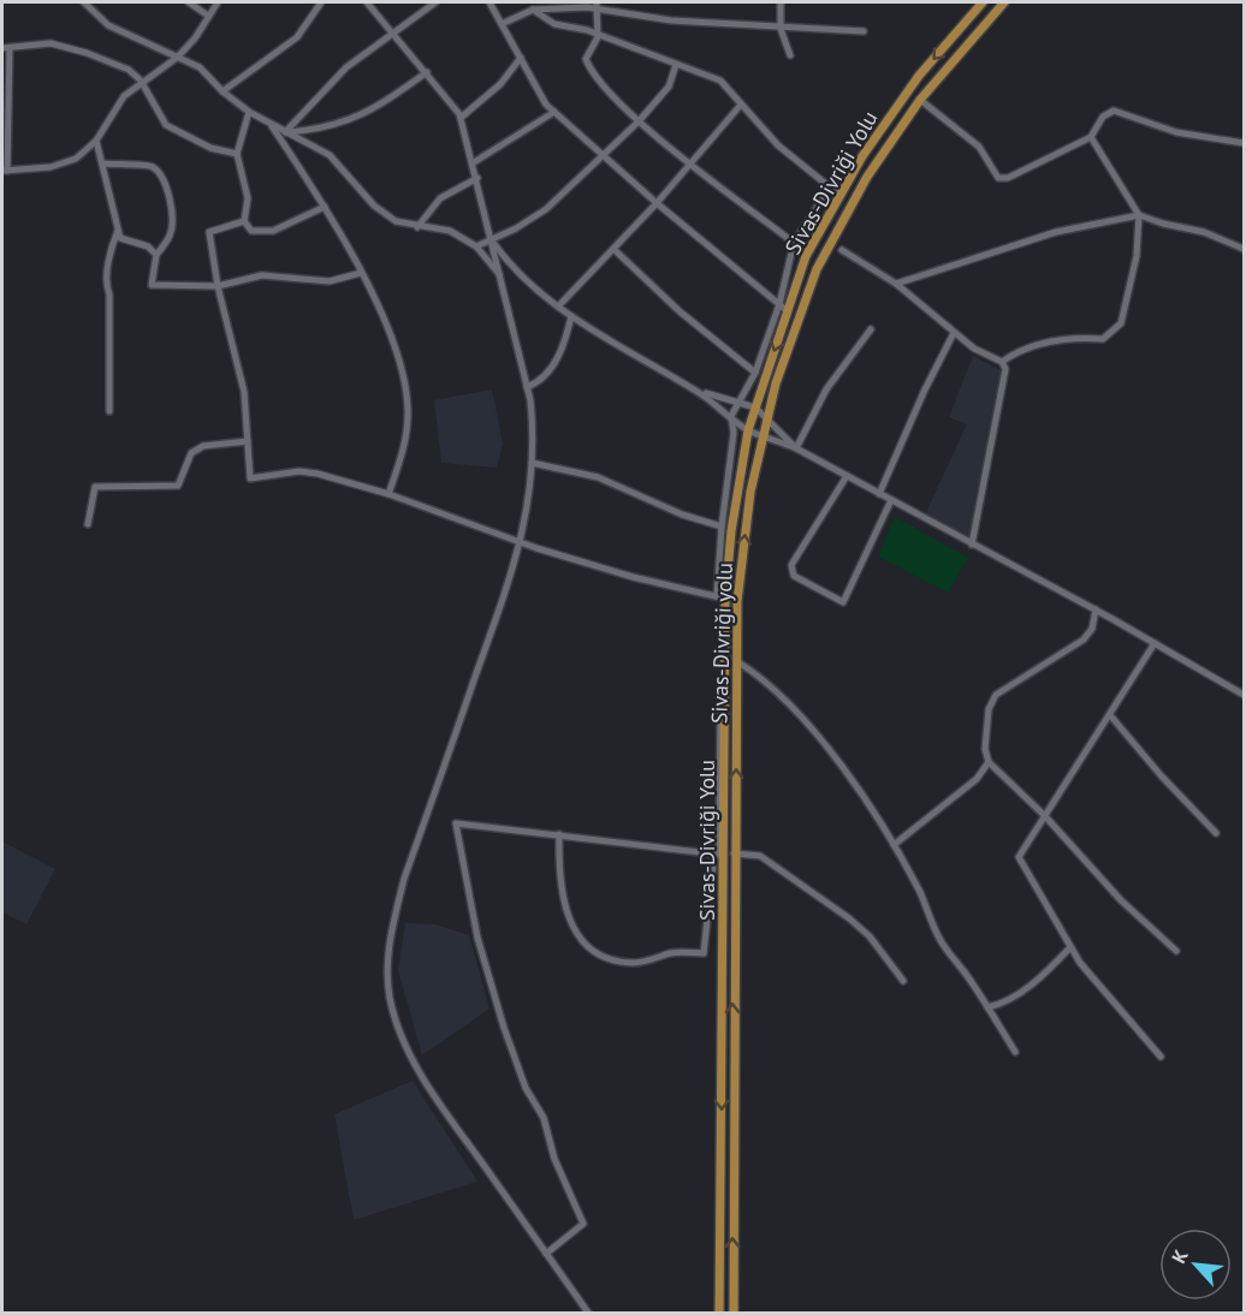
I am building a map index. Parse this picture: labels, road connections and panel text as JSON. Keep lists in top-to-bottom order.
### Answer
{
  "streets": {
    "main road": ["Sivas-Divriği Yolu", "Sivas-Divriği yolu"]
  },
  "one_way": ["Sivas-Divriği Yolu", "Sivas-Divriği yolu"],
  "north": "top left"
}
